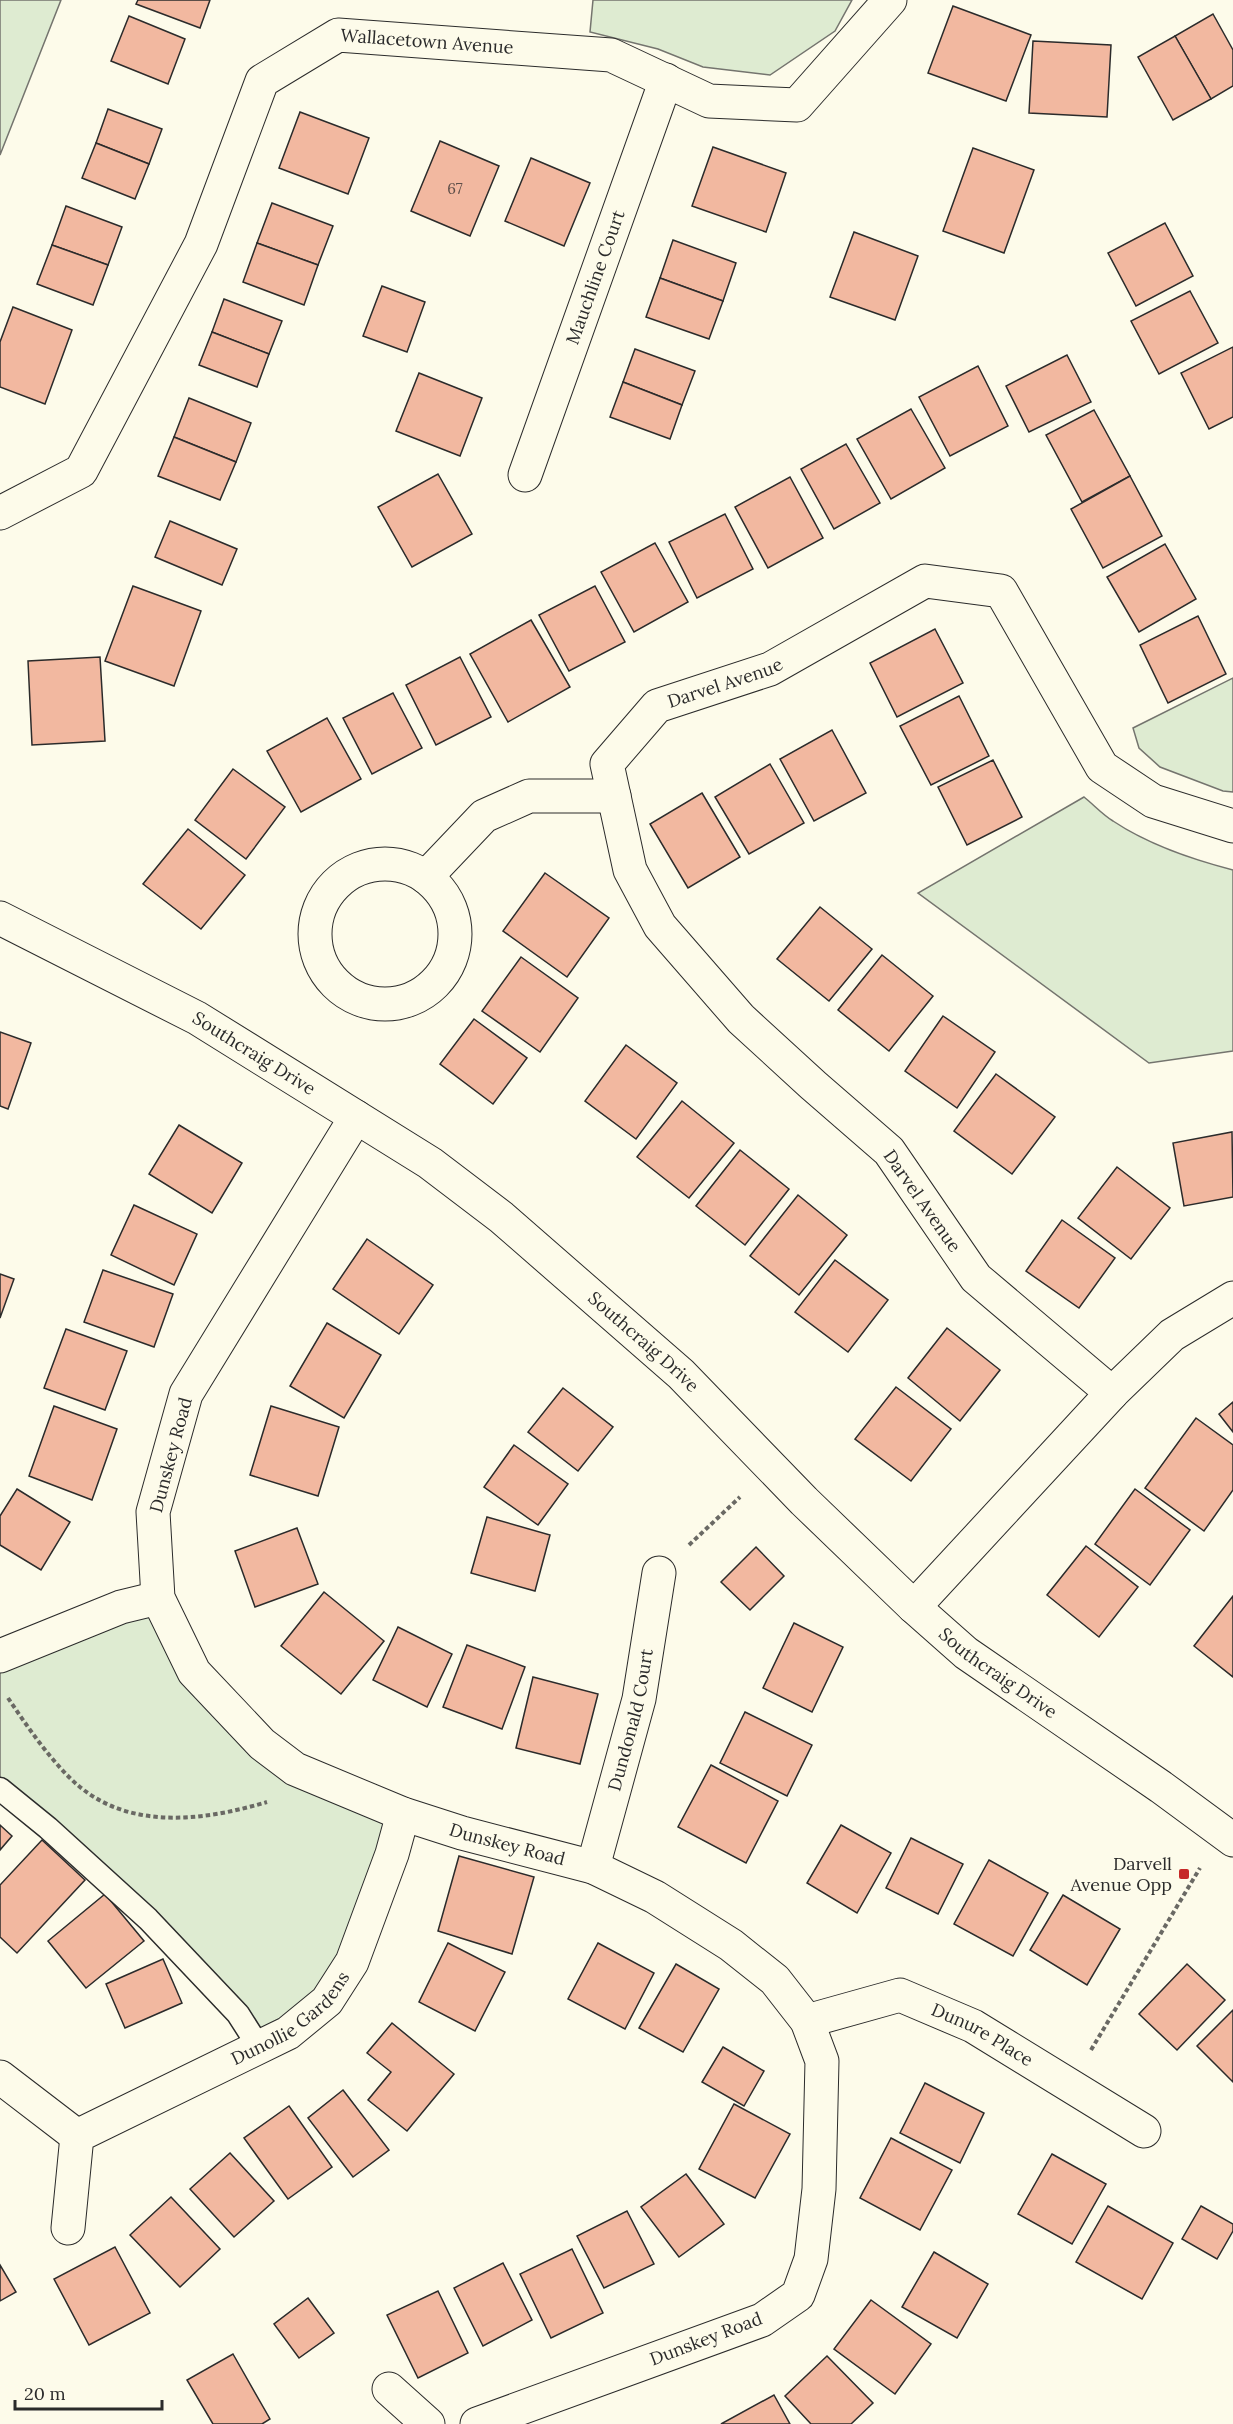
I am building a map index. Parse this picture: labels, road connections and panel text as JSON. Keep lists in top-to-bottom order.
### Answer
{
  "streets": {
    "street": [
      "Wallacetown Avenue",
      "Mauchline Court",
      "Darvel Avenue",
      "Southcraig Drive",
      "Dunskey Road",
      "Dundonald Court",
      "Dunollie Gardens",
      "Dunure Place"
    ]
  },
  "crossings": [
    ["Wallacetown Avenue", "Mauchline Court"],
    ["Southcraig Drive", "Dunskey Road"],
    ["Dunskey Road", "Dundonald Court"],
    ["Dunskey Road", "Dunollie Gardens"],
    ["Dunskey Road", "Dunure Place"]
  ],
  "places": {
    "transit": ["Darvell Avenue Opp"]
  },
  "house_numbers": ["67"],
  "scale_bar": "20 m"
}
